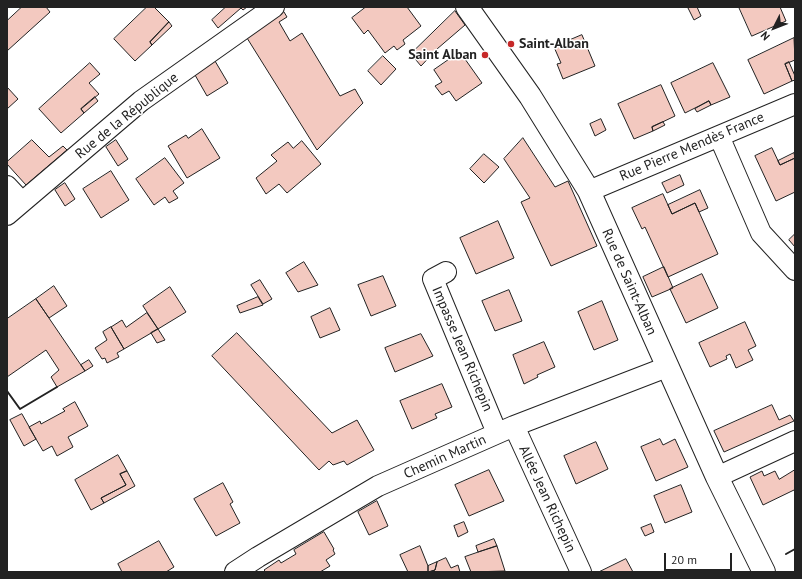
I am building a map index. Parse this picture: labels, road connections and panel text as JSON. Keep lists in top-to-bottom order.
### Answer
{
  "streets": {
    "street": [
      "Rue de la République",
      "Rue Pierre Mendès France",
      "Rue de Saint-Alban",
      "Impasse Jean Richepin",
      "Chemin Martin",
      "Allée Jean Richepin"
    ]
  },
  "crossings": [
    ["Rue Pierre Mendès France", "Rue de Saint-Alban"],
    ["Rue de Saint-Alban", "Chemin Martin"],
    ["Impasse Jean Richepin", "Chemin Martin"],
    ["Impasse Jean Richepin", "Allée Jean Richepin"],
    ["Chemin Martin", "Allée Jean Richepin"]
  ],
  "places": ["Saint-Alban", "Saint Alban"],
  "scale_bar": "20 m",
  "north": "bottom left"
}
